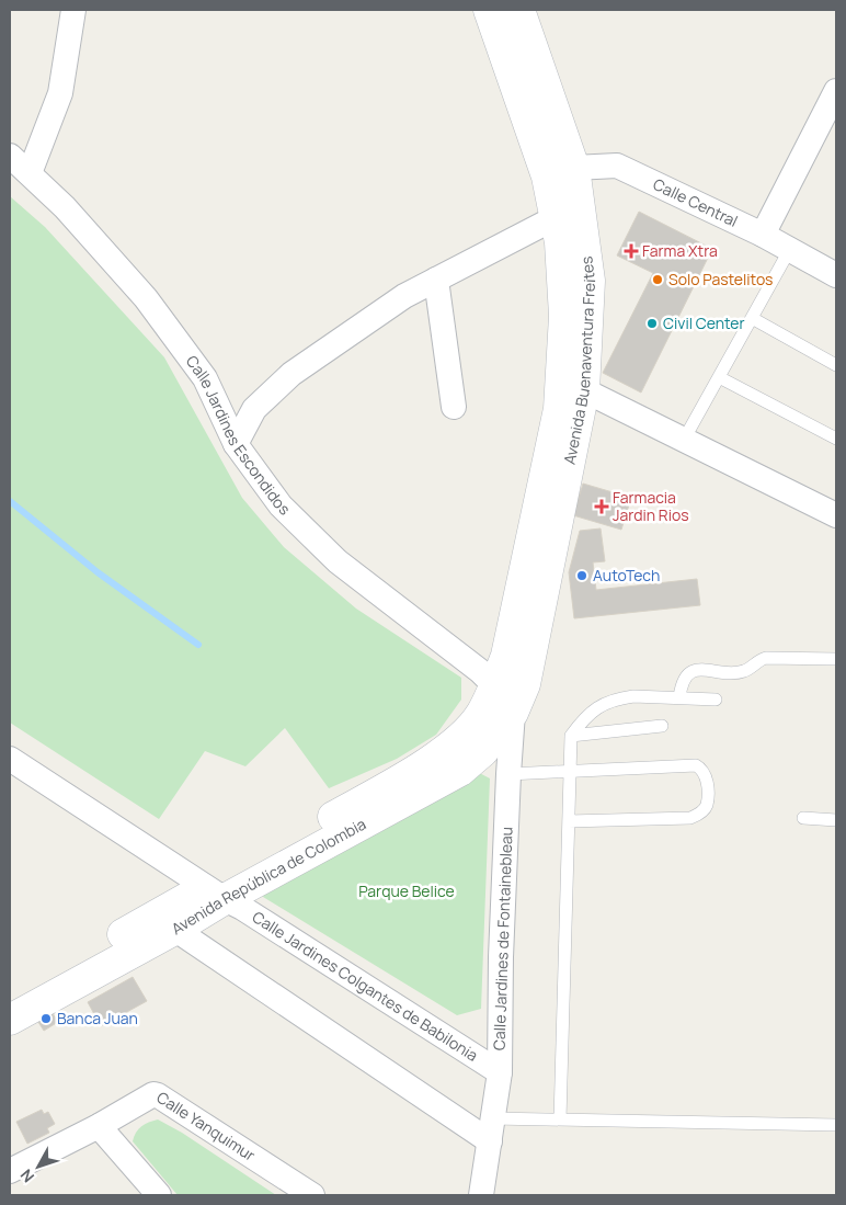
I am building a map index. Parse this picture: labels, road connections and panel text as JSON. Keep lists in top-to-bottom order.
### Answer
{
  "streets": {
    "main road": ["Avenida Buenaventura Freites", "Avenida República de Colombia"],
    "street": [
      "Calle Central",
      "Calle Jardines Escondidos",
      "Calle Jardines de Fontainebleau",
      "Calle Jardines Colgantes de Babilonia",
      "Calle Yanquimur"
    ]
  },
  "crossings": [
    ["Calle Central", "Avenida Buenaventura Freites"],
    ["Avenida Buenaventura Freites", "Calle Jardines Escondidos"],
    ["Avenida Buenaventura Freites", "Avenida República de Colombia"],
    ["Avenida Buenaventura Freites", "Calle Jardines de Fontainebleau"],
    ["Calle Jardines Escondidos", "Avenida República de Colombia"],
    ["Avenida República de Colombia", "Calle Jardines de Fontainebleau"],
    ["Avenida República de Colombia", "Calle Jardines Colgantes de Babilonia"],
    ["Calle Jardines de Fontainebleau", "Calle Jardines Colgantes de Babilonia"]
  ],
  "parks": ["Parque Belice"],
  "places": {
    "health": ["Farma Xtra", "Farmacia Jardin Rios"],
    "other": [
      "Solo Pastelitos",
      "Civil Center",
      "AutoTech",
      "Banca Juan"
    ]
  },
  "north": "bottom left"
}
